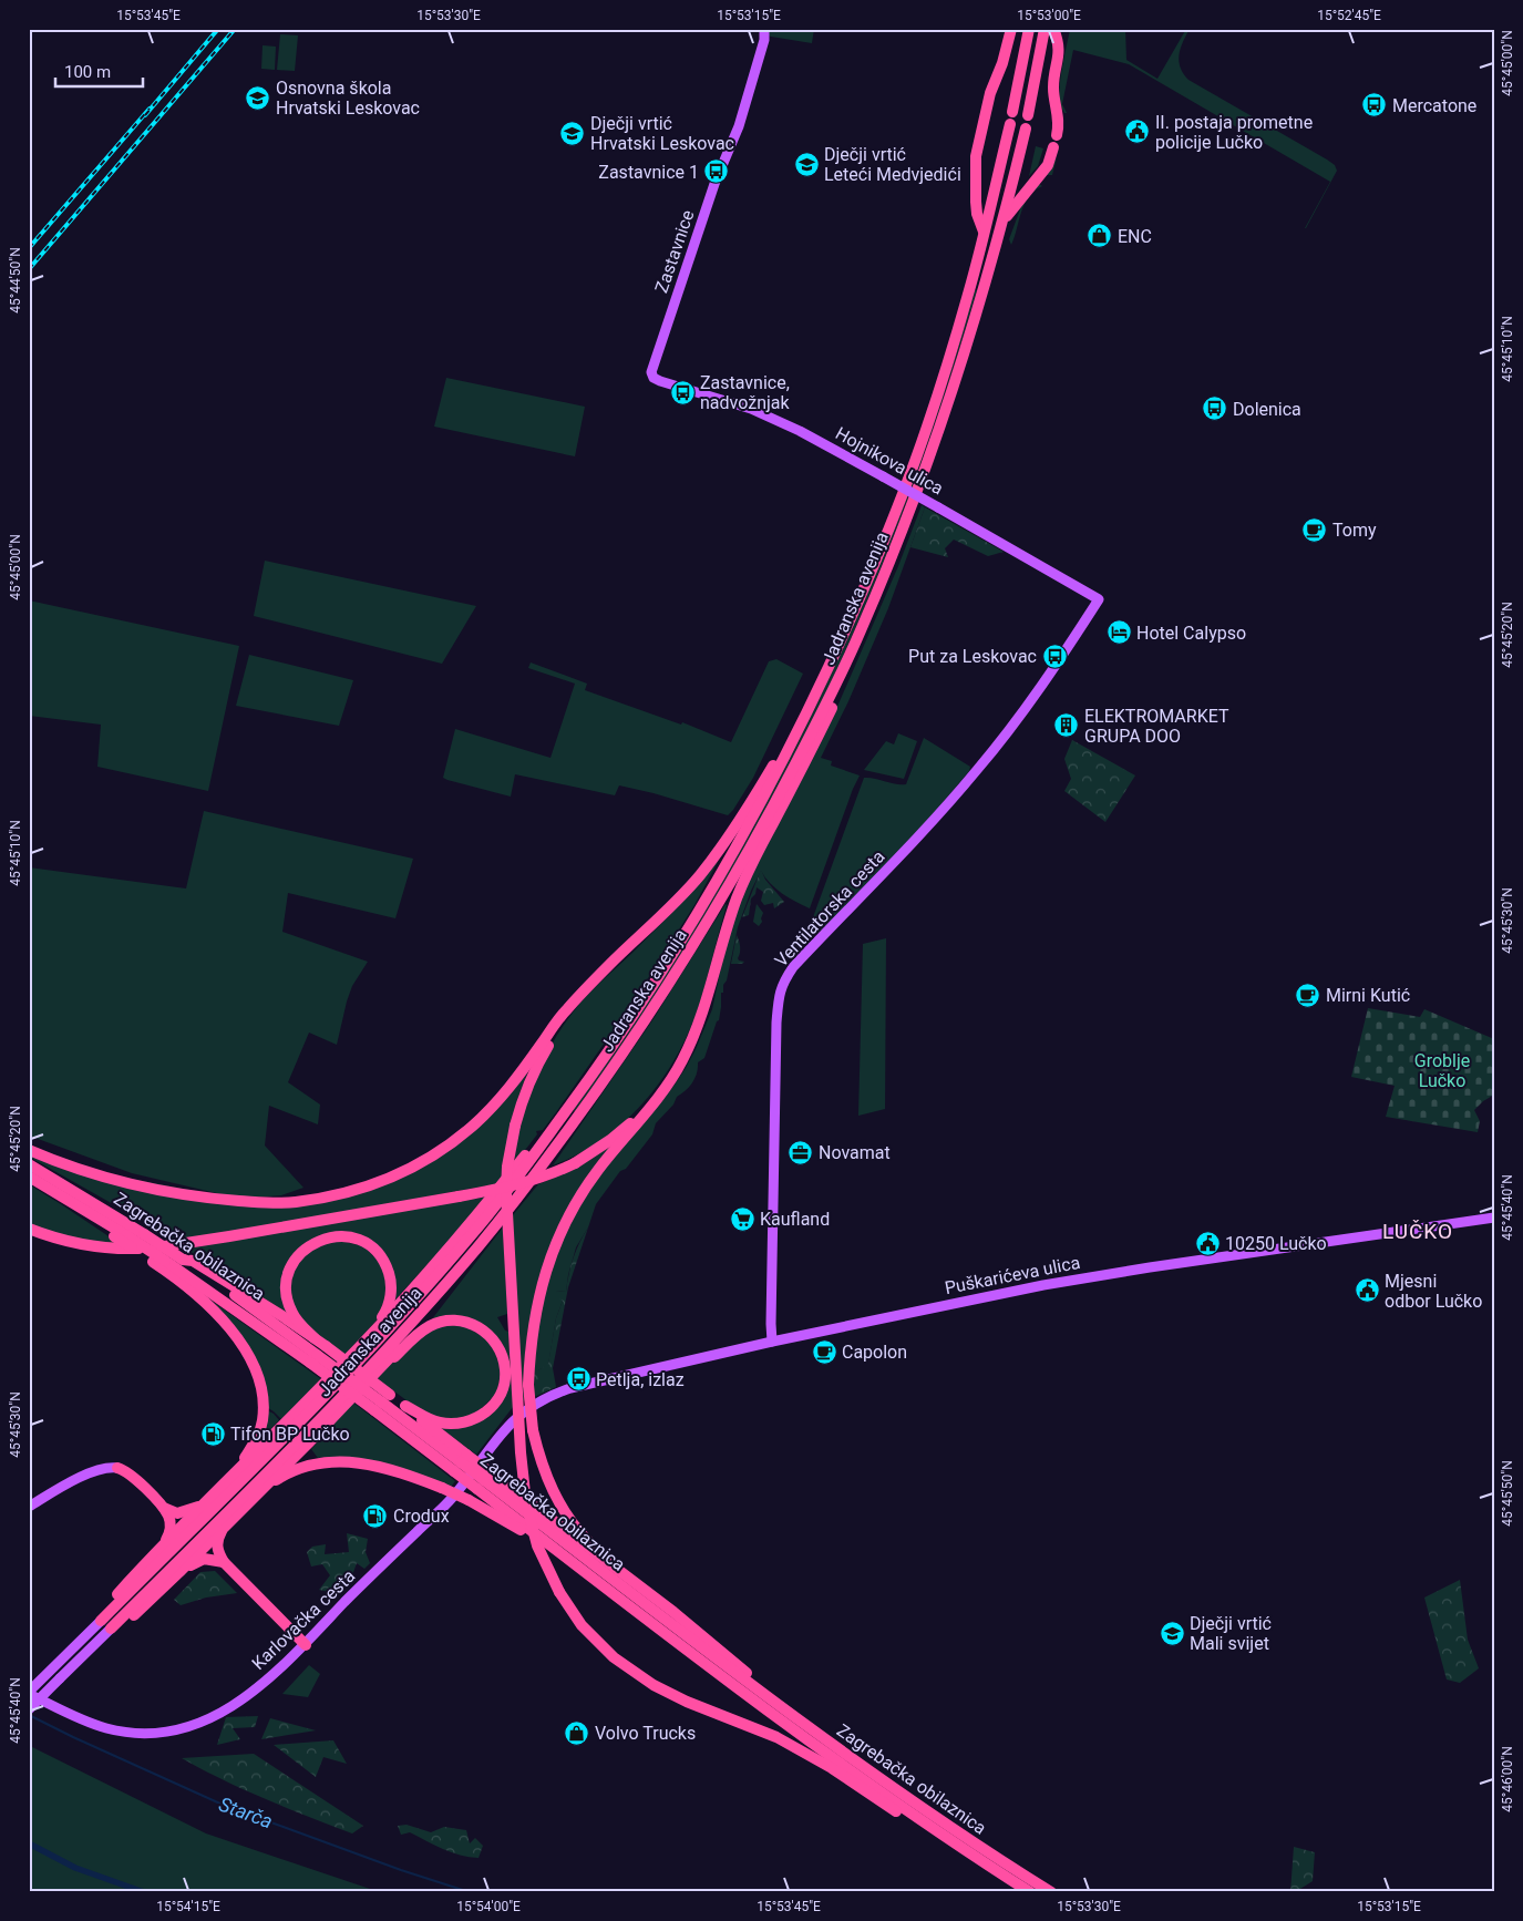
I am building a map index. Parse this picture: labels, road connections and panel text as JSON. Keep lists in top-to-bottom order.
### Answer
{
  "streets": {
    "highway": ["Jadranska avenija", "Zagrebačka obilaznica"],
    "main road": [
      "Zastavnice",
      "Hojnikova ulica",
      "Ventilatorska cesta",
      "Puškarićeva ulica",
      "Karlovačka cesta"
    ]
  },
  "crossings": [
    ["Zastavnice", "Hojnikova ulica"],
    ["Hojnikova ulica", "Ventilatorska cesta"],
    ["Jadranska avenija", "Karlovačka cesta"],
    ["Ventilatorska cesta", "Puškarićeva ulica"],
    ["Puškarićeva ulica", "Karlovačka cesta"]
  ],
  "districts": ["LUČKO"],
  "water": ["Starča"],
  "parks": ["Groblje Lučko"],
  "places": {
    "school or university": [
      "Osnovna škola Hrvatski Leskovac",
      "Dječji vrtić Hrvatski Leskovac",
      "Dječji vrtić Leteći Medvjedići",
      "Dječji vrtić Mali svijet"
    ],
    "bus stop": [
      "Mercatone",
      "Zastavnice 1",
      "Zastavnice, nadvožnjak",
      "Dolenica",
      "Put za Leskovac",
      "Petlja, izlaz"
    ],
    "public building": ["II. postaja prometne policije Lučko", "10250 Lučko", "Mjesni odbor Lučko"],
    "shop": ["ENC", "Volvo Trucks"],
    "cafe": ["Tomy", "Mirni Kutić", "Capolon"],
    "hotel": ["Hotel Calypso"],
    "building": ["ELEKTROMARKET GRUPA DOO"],
    "office": ["Novamat"],
    "supermarket": ["Kaufland"],
    "fuel station": ["Tifon BP Lučko", "Crodux"]
  },
  "scale_bar": "100 m",
  "coordinates": [
    "15°53'45\"E",
    "15°53'30\"E",
    "15°53'15\"E",
    "15°53'00\"E",
    "15°52'45\"E",
    "45°45'00\"N",
    "45°44'50\"N",
    "45°45'10\"N",
    "45°45'20\"N",
    "45°45'30\"N",
    "45°45'40\"N",
    "45°45'50\"N",
    "45°46'00\"N",
    "15°54'15\"E",
    "15°54'00\"E"
  ]
}
